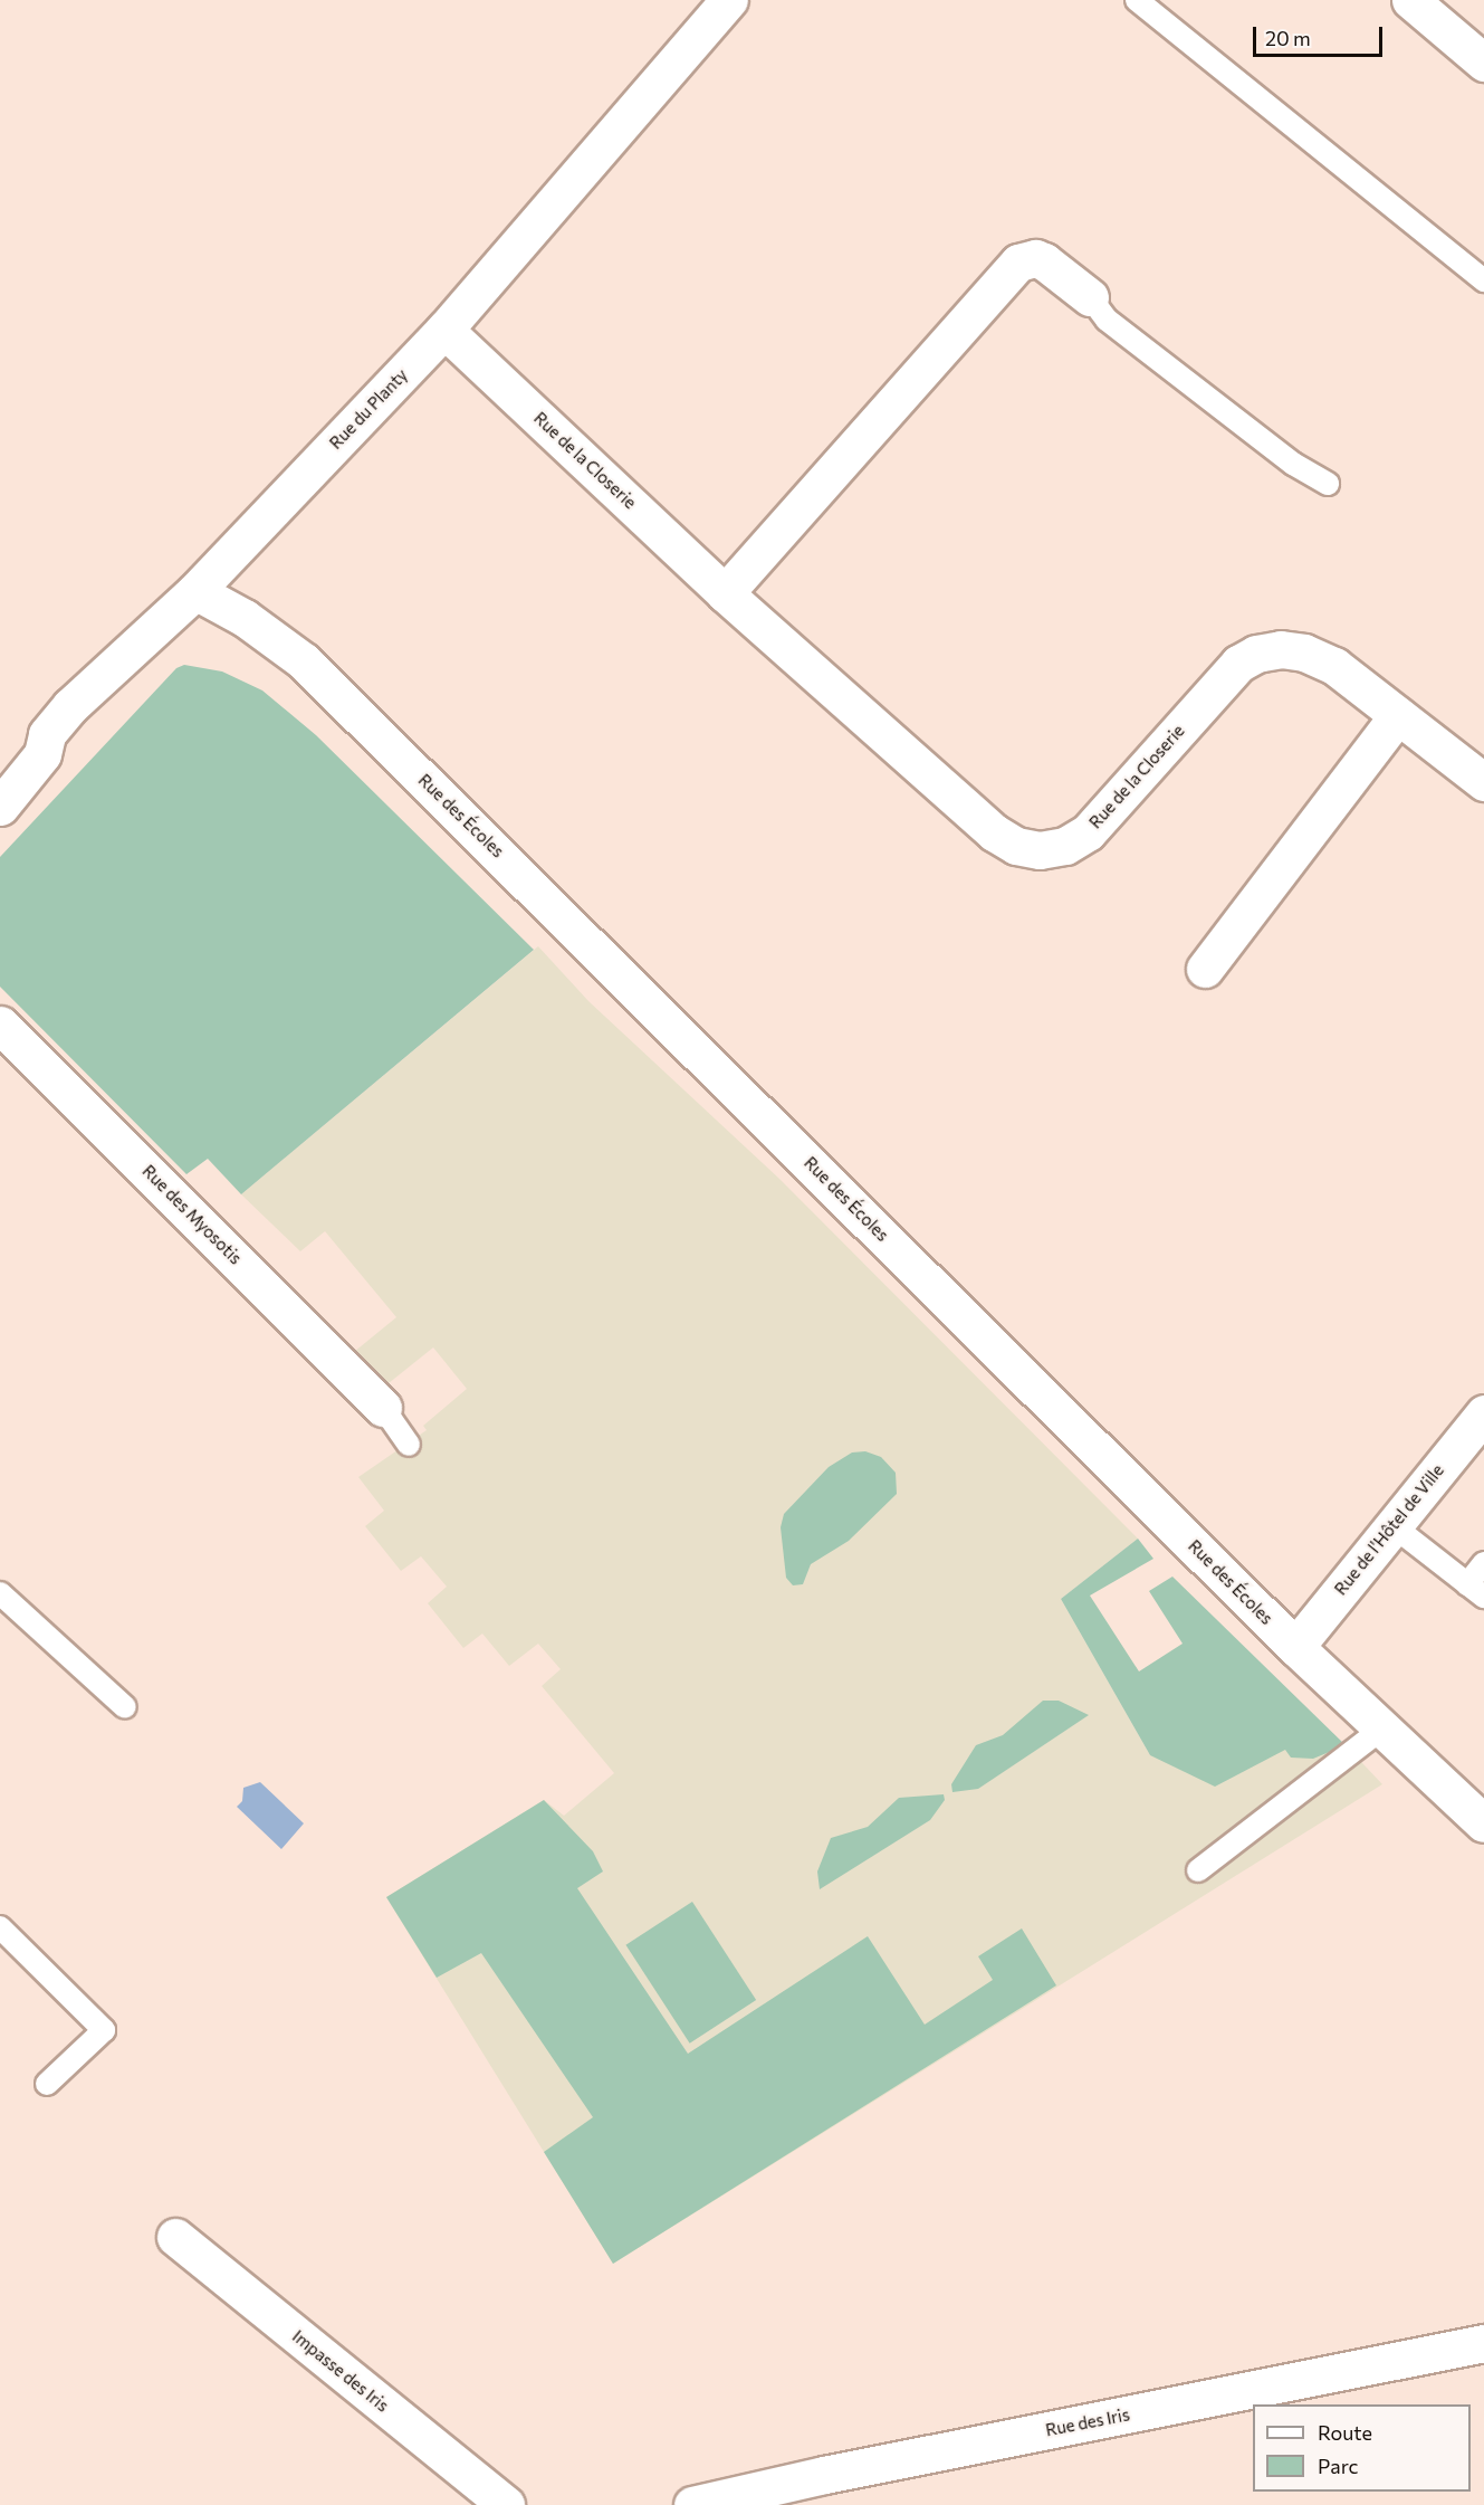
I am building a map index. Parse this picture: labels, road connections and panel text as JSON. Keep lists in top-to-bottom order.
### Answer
{
  "streets": {
    "street": [
      "Rue du Planty",
      "Rue de la Closerie",
      "Rue des Écoles",
      "Rue des Myosotis",
      "Rue de l'Hôtel de Ville",
      "Impasse des Iris",
      "Rue des Iris"
    ]
  },
  "crossings": [
    ["Rue du Planty", "Rue de la Closerie"],
    ["Rue du Planty", "Rue des Écoles"],
    ["Rue des Écoles", "Rue de l'Hôtel de Ville"]
  ],
  "legend": ["Route", "Parc"],
  "scale_bar": "20 m"
}
